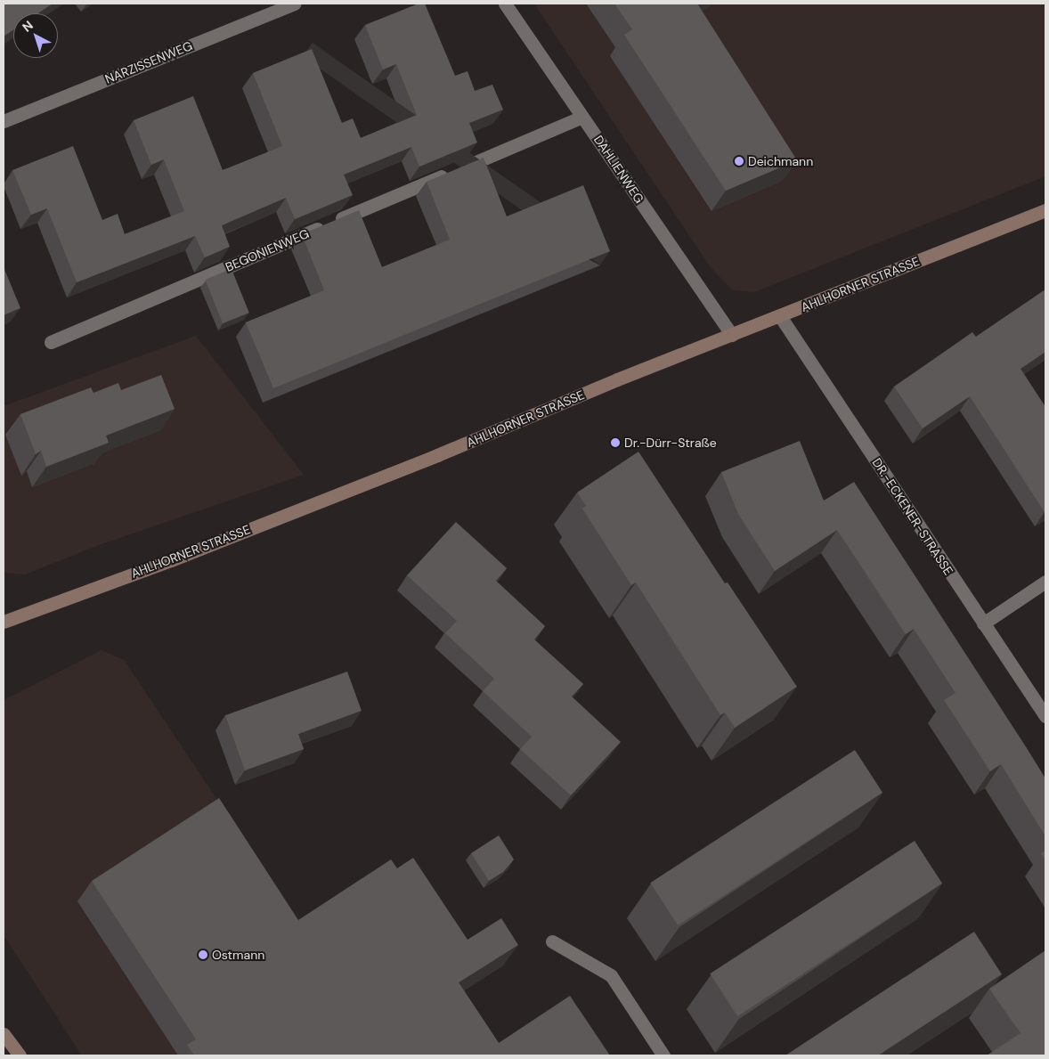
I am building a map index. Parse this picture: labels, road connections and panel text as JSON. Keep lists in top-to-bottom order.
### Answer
{
  "streets": {
    "street": [
      "NARZISSENWEG",
      "DAHLIENWEG",
      "BEGONIENWEG",
      "AHLHORNER STRASSE",
      "DR.-ECKENER-STRASSE"
    ]
  },
  "crossings": [
    ["DAHLIENWEG", "BEGONIENWEG"],
    ["DAHLIENWEG", "AHLHORNER STRASSE"],
    ["AHLHORNER STRASSE", "DR.-ECKENER-STRASSE"]
  ],
  "places": ["Deichmann", "Dr.-Dürr-Straße", "Ostmann"],
  "north": "top left"
}
